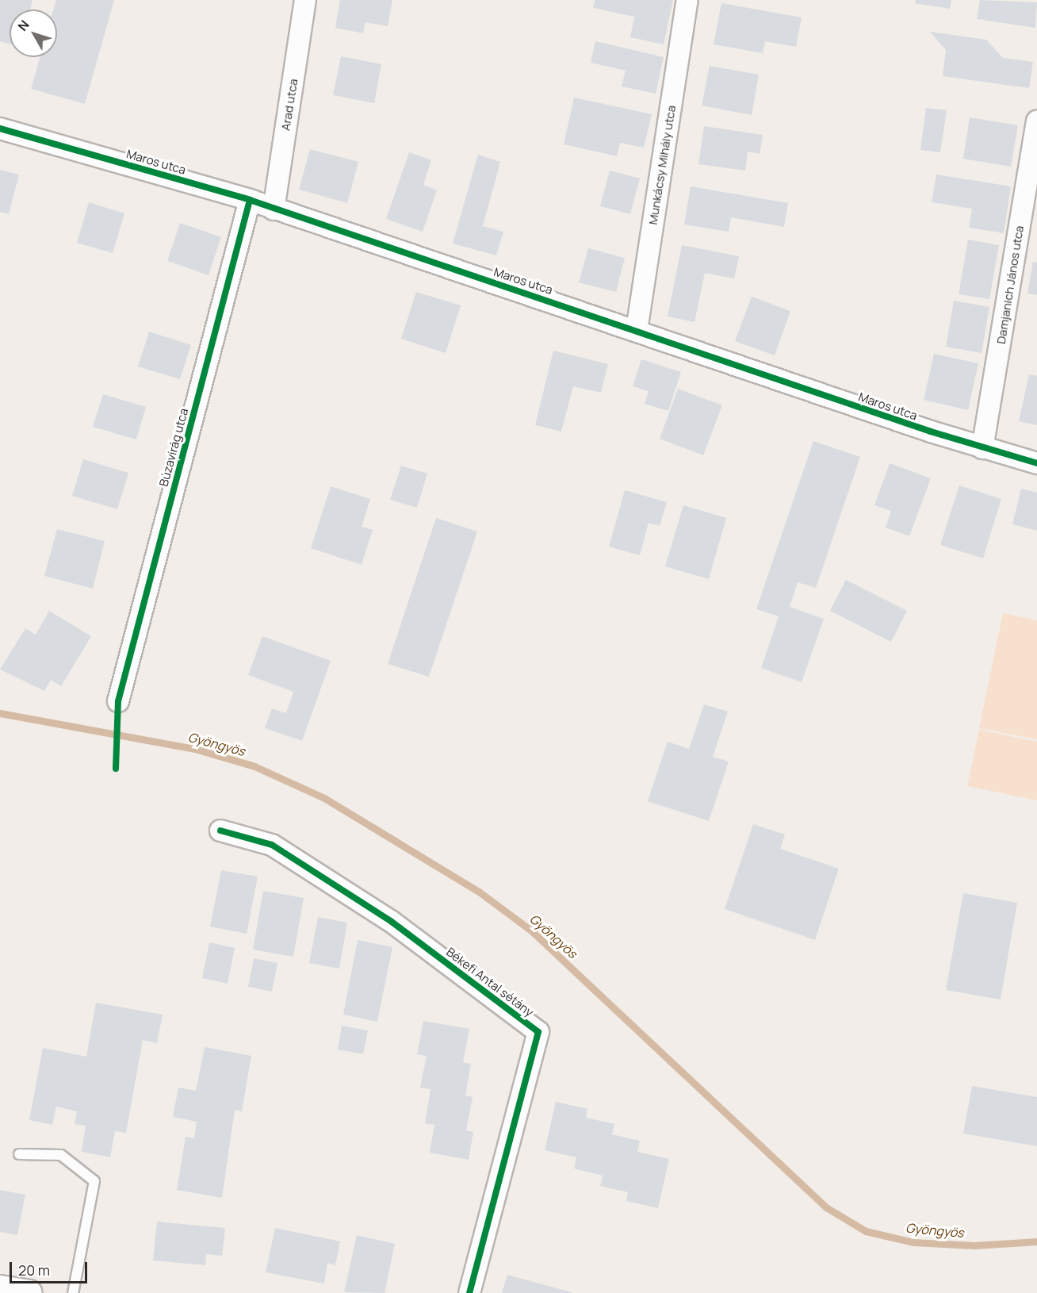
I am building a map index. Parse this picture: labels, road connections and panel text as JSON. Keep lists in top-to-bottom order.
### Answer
{
  "streets": {
    "street": [
      "Arad utca",
      "Maros utca",
      "Munkácsy Mihály utca",
      "Damjanich János utca",
      "Búzavirág utca",
      "Békefi Antal sétány"
    ]
  },
  "crossings": [
    ["Arad utca", "Maros utca"],
    ["Maros utca", "Munkácsy Mihály utca"],
    ["Maros utca", "Damjanich János utca"],
    ["Maros utca", "Búzavirág utca"]
  ],
  "water": ["Gyöngyös"],
  "scale_bar": "20 m",
  "north": "top left"
}
